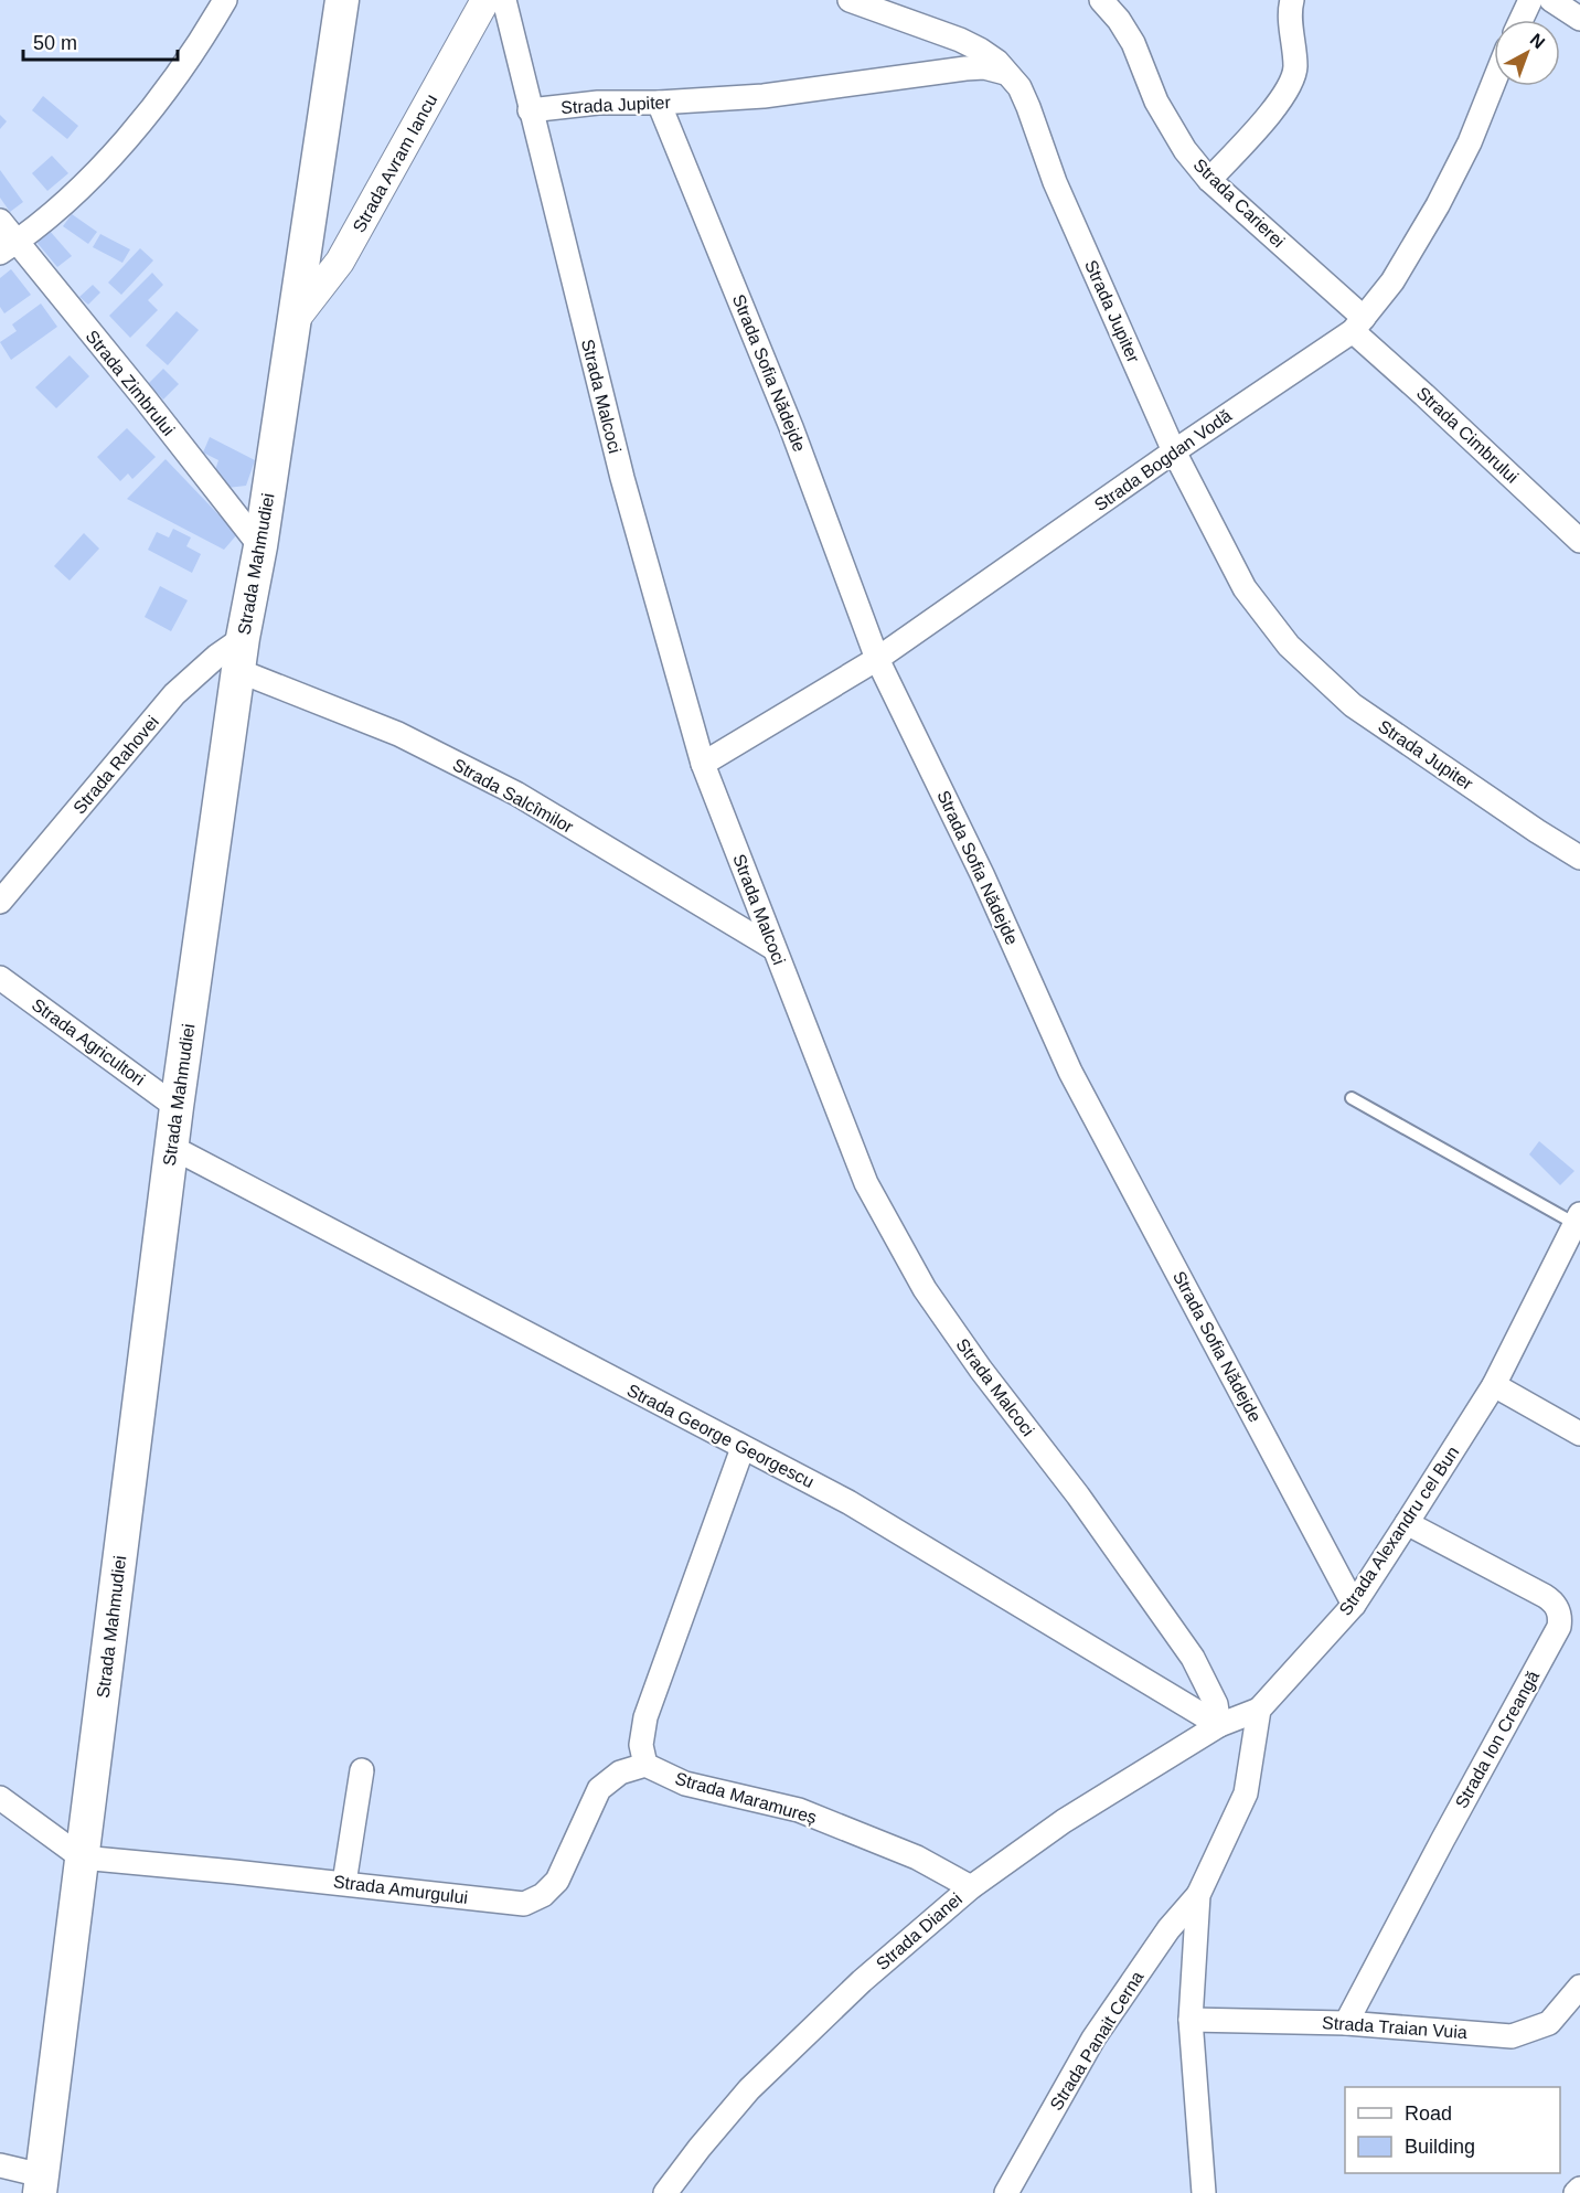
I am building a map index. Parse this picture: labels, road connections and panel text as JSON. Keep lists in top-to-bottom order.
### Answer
{
  "streets": {
    "main road": ["Strada Mahmudiei"],
    "street": [
      "Strada Jupiter",
      "Strada Avram Iancu",
      "Strada Carierei",
      "Strada Sofia Nădejde",
      "Strada Zimbrului",
      "Strada Malcoci",
      "Strada Cimbrului",
      "Strada Bogdan Vodă",
      "Strada Rahovei",
      "Strada Salcîmilor",
      "Strada Agricultori",
      "Strada George Georgescu",
      "Strada Alexandru cel Bun",
      "Strada Ion Creangă",
      "Strada Maramureș",
      "Strada Amurgului",
      "Strada Dianei",
      "Strada Traian Vuia",
      "Strada Panait Cerna"
    ]
  },
  "crossings": [
    ["Strada Jupiter", "Strada Sofia Nădejde"],
    ["Strada Jupiter", "Strada Malcoci"],
    ["Strada Jupiter", "Strada Bogdan Vodă"],
    ["Strada Avram Iancu", "Strada Mahmudiei"],
    ["Strada Carierei", "Strada Cimbrului"],
    ["Strada Carierei", "Strada Bogdan Vodă"],
    ["Strada Sofia Nădejde", "Strada Bogdan Vodă"],
    ["Strada Sofia Nădejde", "Strada Alexandru cel Bun"],
    ["Strada Zimbrului", "Strada Mahmudiei"],
    ["Strada Malcoci", "Strada Bogdan Vodă"],
    ["Strada Malcoci", "Strada Salcîmilor"],
    ["Strada Malcoci", "Strada George Georgescu"],
    ["Strada Malcoci", "Strada Dianei"],
    ["Strada Cimbrului", "Strada Bogdan Vodă"],
    ["Strada Mahmudiei", "Strada Rahovei"],
    ["Strada Mahmudiei", "Strada Salcîmilor"],
    ["Strada Mahmudiei", "Strada Agricultori"],
    ["Strada Mahmudiei", "Strada George Georgescu"],
    ["Strada Mahmudiei", "Strada Amurgului"],
    ["Strada George Georgescu", "Strada Dianei"],
    ["Strada Alexandru cel Bun", "Strada Ion Creangă"],
    ["Strada Ion Creangă", "Strada Traian Vuia"],
    ["Strada Maramureș", "Strada Amurgului"],
    ["Strada Maramureș", "Strada Dianei"]
  ],
  "legend": ["Road", "Building"],
  "scale_bar": "50 m",
  "north": "top right"
}
